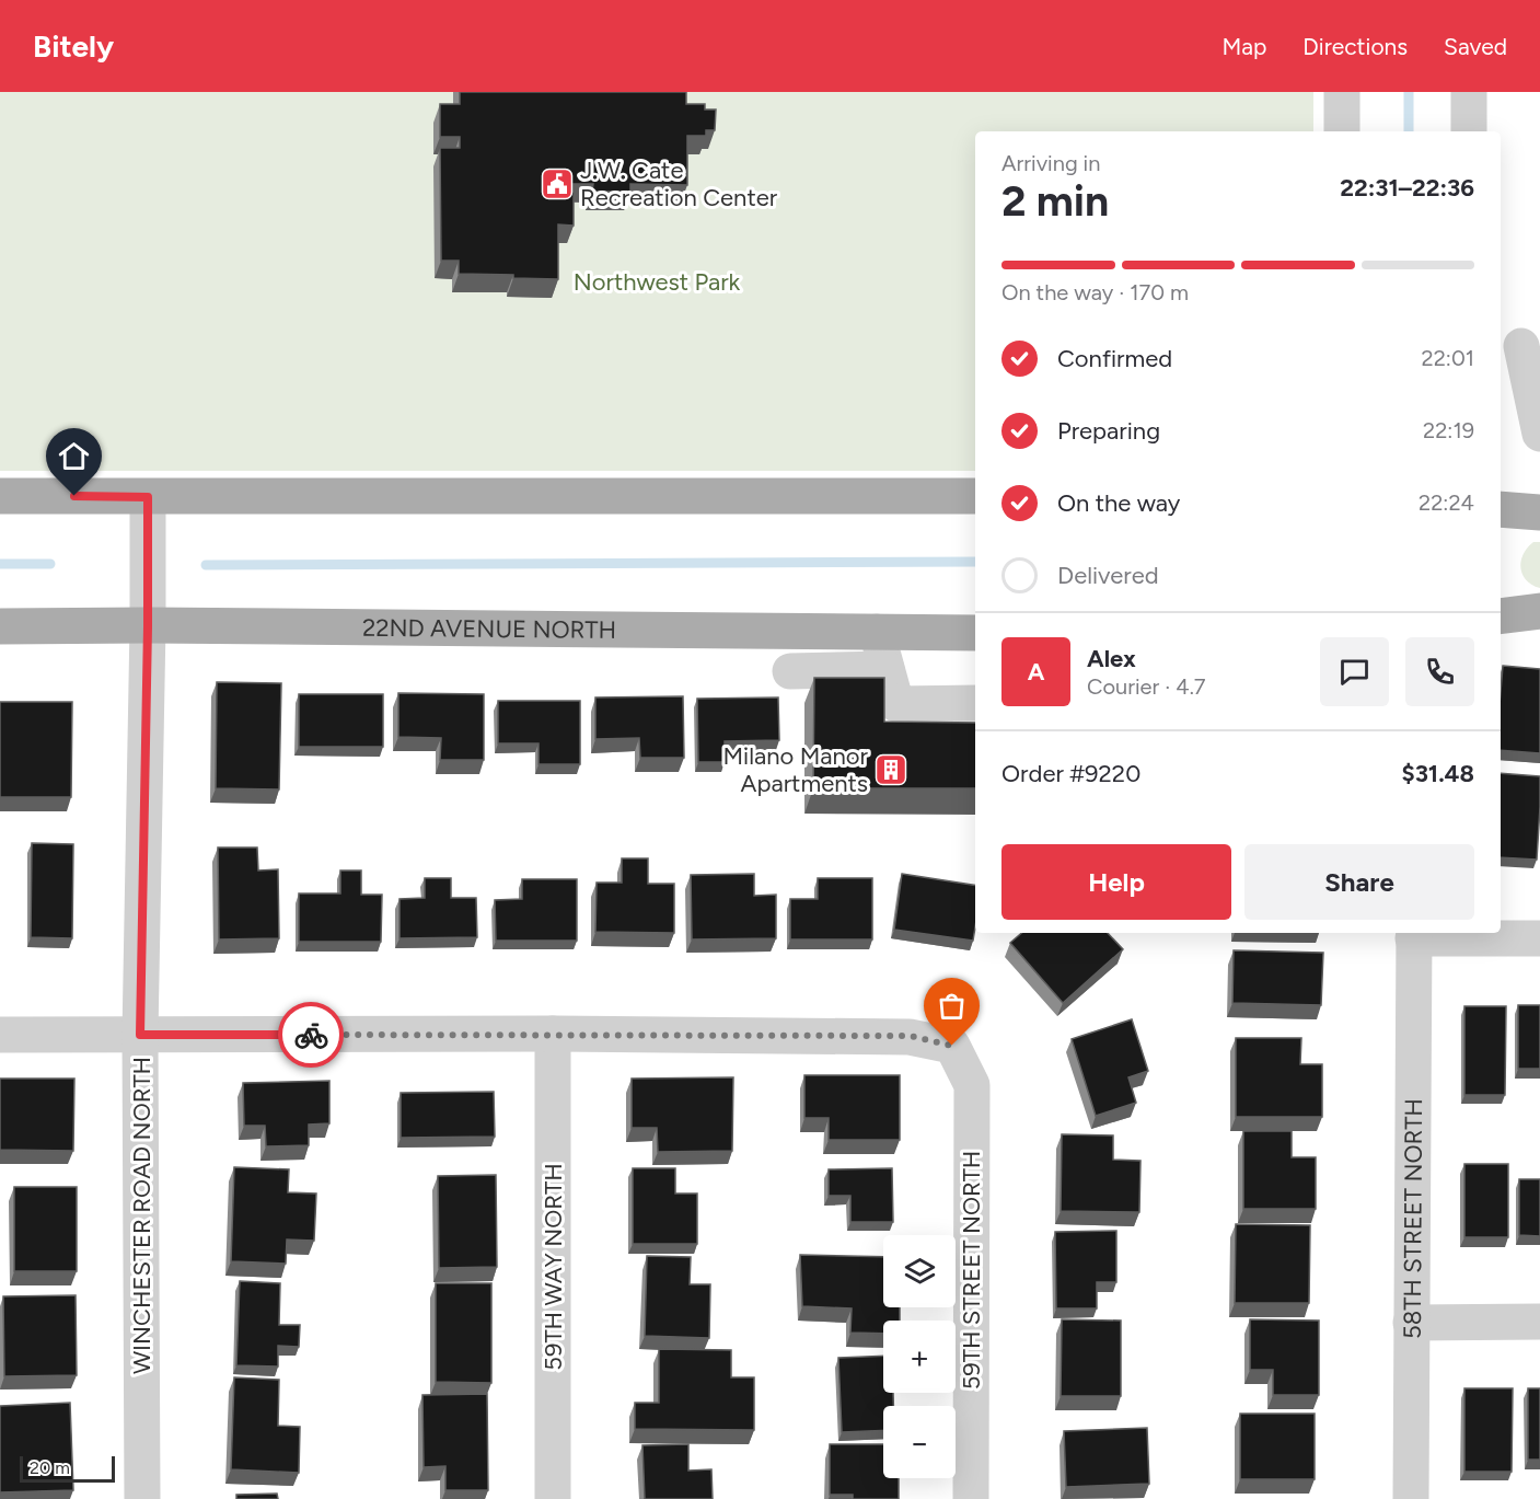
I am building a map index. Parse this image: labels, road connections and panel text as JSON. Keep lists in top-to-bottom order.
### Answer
{
  "streets": {
    "main road": ["22ND AVENUE NORTH"],
    "street": [
      "WINCHESTER ROAD NORTH",
      "58TH STREET NORTH",
      "59TH WAY NORTH",
      "59TH STREET NORTH"
    ]
  },
  "crossings": [
    ["22ND AVENUE NORTH", "WINCHESTER ROAD NORTH"],
    ["59TH WAY NORTH", "59TH STREET NORTH"]
  ],
  "parks": ["Northwest Park"],
  "places": {
    "public building": ["J.W. Cate Recreation Center"],
    "building": ["Milano Manor Apartments"]
  },
  "scale_bar": "20 m",
  "page": {
    "header": "Bitely",
    "nav": ["Map", "Directions", "Saved"],
    "heading": ["2 min", "Arriving in", "22:31–22:36"],
    "panel": [
      "Alex",
      "Courier · 4.7",
      "Order #9220",
      "$31.48"
    ],
    "bar": "On the way · 170 m",
    "list": [
      ["Confirmed", "22:01"],
      ["Preparing", "22:19"],
      ["On the way", "22:24"],
      "Delivered"
    ],
    "round": "A",
    "buttons": ["Help", "Share"],
    "map_buttons": ["+", "−"],
    "scale": "20 m"
  }
}
